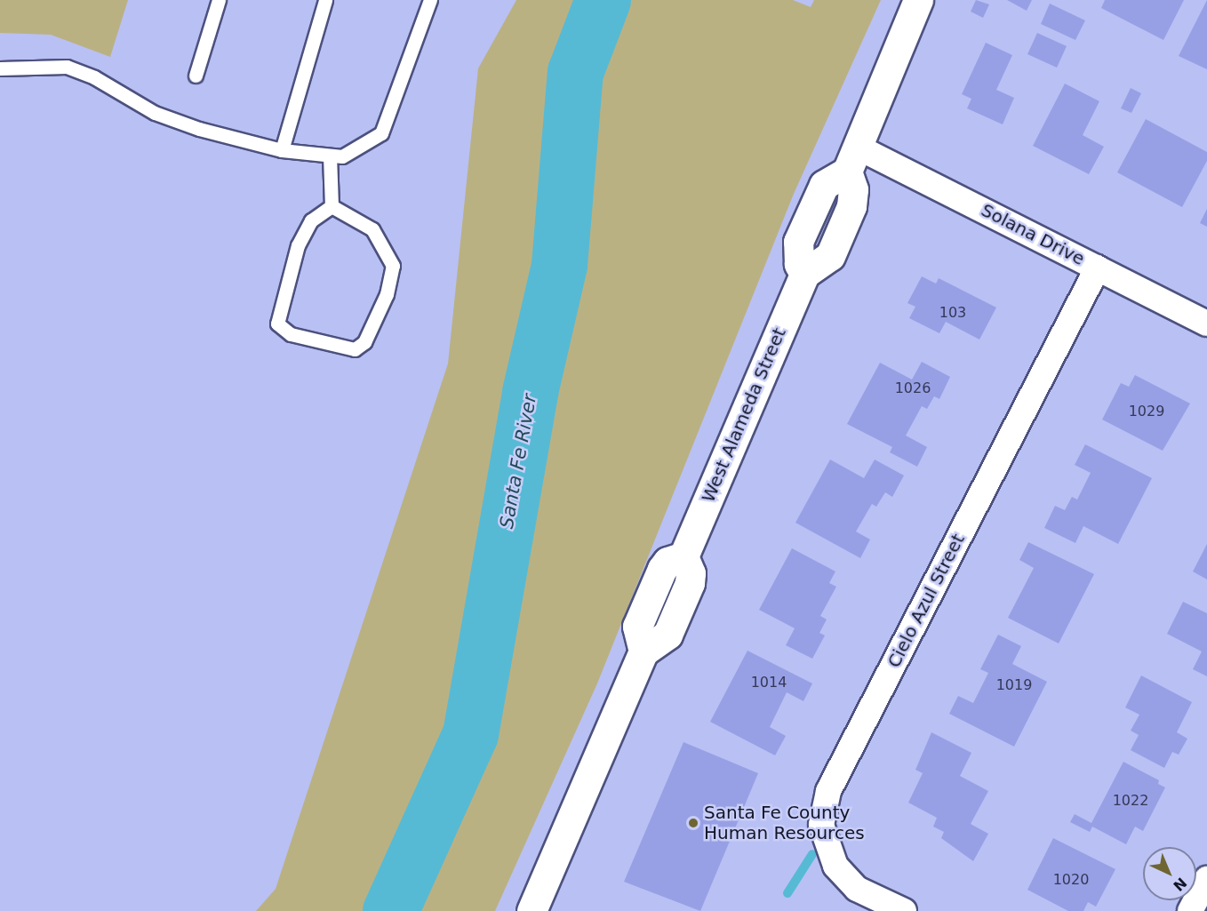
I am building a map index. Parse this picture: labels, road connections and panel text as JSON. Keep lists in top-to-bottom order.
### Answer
{
  "streets": {
    "street": ["Solana Drive", "West Alameda Street", "Cielo Azul Street"]
  },
  "crossings": [
    ["Solana Drive", "West Alameda Street"],
    ["Solana Drive", "Cielo Azul Street"]
  ],
  "water": ["Santa Fe River"],
  "places": ["Santa Fe County Human Resources"],
  "house_numbers": [
    "103",
    "1026",
    "1029",
    "1014",
    "1019",
    "1022",
    "1020"
  ],
  "north": "bottom right"
}
